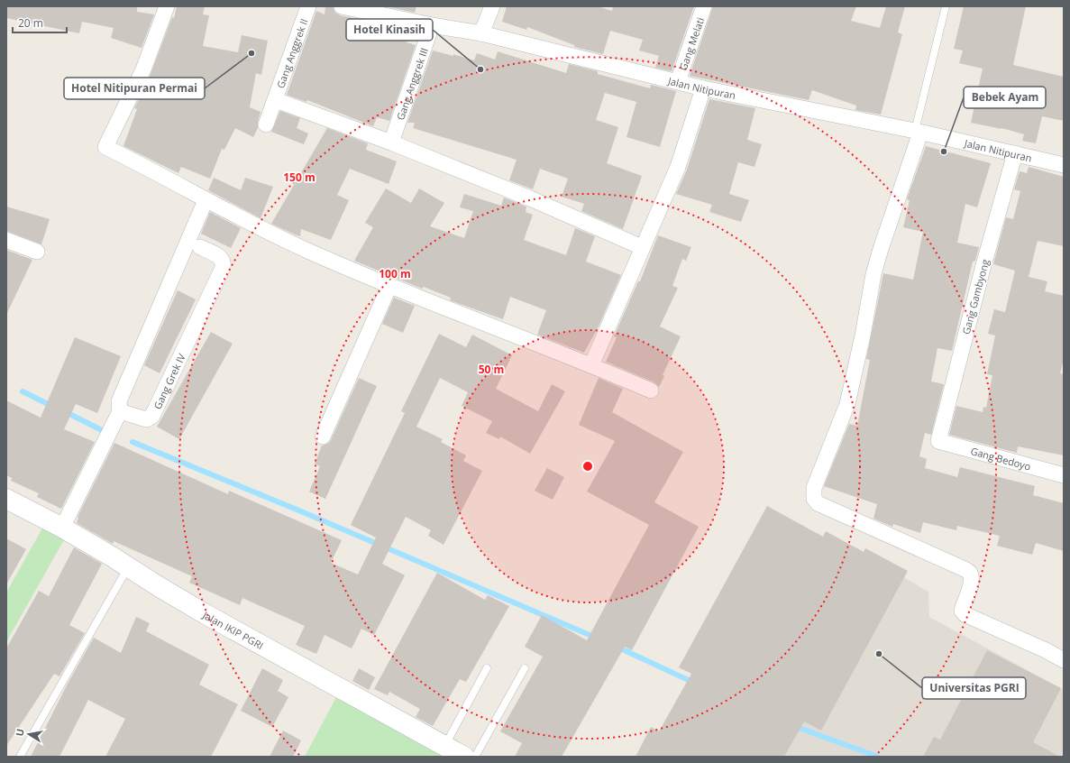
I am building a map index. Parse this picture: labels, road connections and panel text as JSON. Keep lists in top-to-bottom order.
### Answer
{
  "streets": {
    "main road": ["Jalan IKIP PGRI"],
    "street": [
      "Gang Melati",
      "Gang Anggrek II",
      "Gang Anggrek III",
      "Jalan Nitipuran",
      "Gang Gambyong",
      "Gang Grek IV",
      "Gang Bedoyo"
    ]
  },
  "crossings": [
    ["Gang Melati", "Jalan Nitipuran"],
    ["Gang Anggrek III", "Jalan Nitipuran"],
    ["Jalan Nitipuran", "Gang Gambyong"],
    ["Gang Gambyong", "Gang Bedoyo"]
  ],
  "places": [
    "Hotel Nitipuran Permai",
    "Hotel Kinasih",
    "Bebek Ayam",
    "Universitas PGRI"
  ],
  "scale_bar": "20 m",
  "north": "left",
  "rings": ["150 m", "100 m", "50 m"]
}
